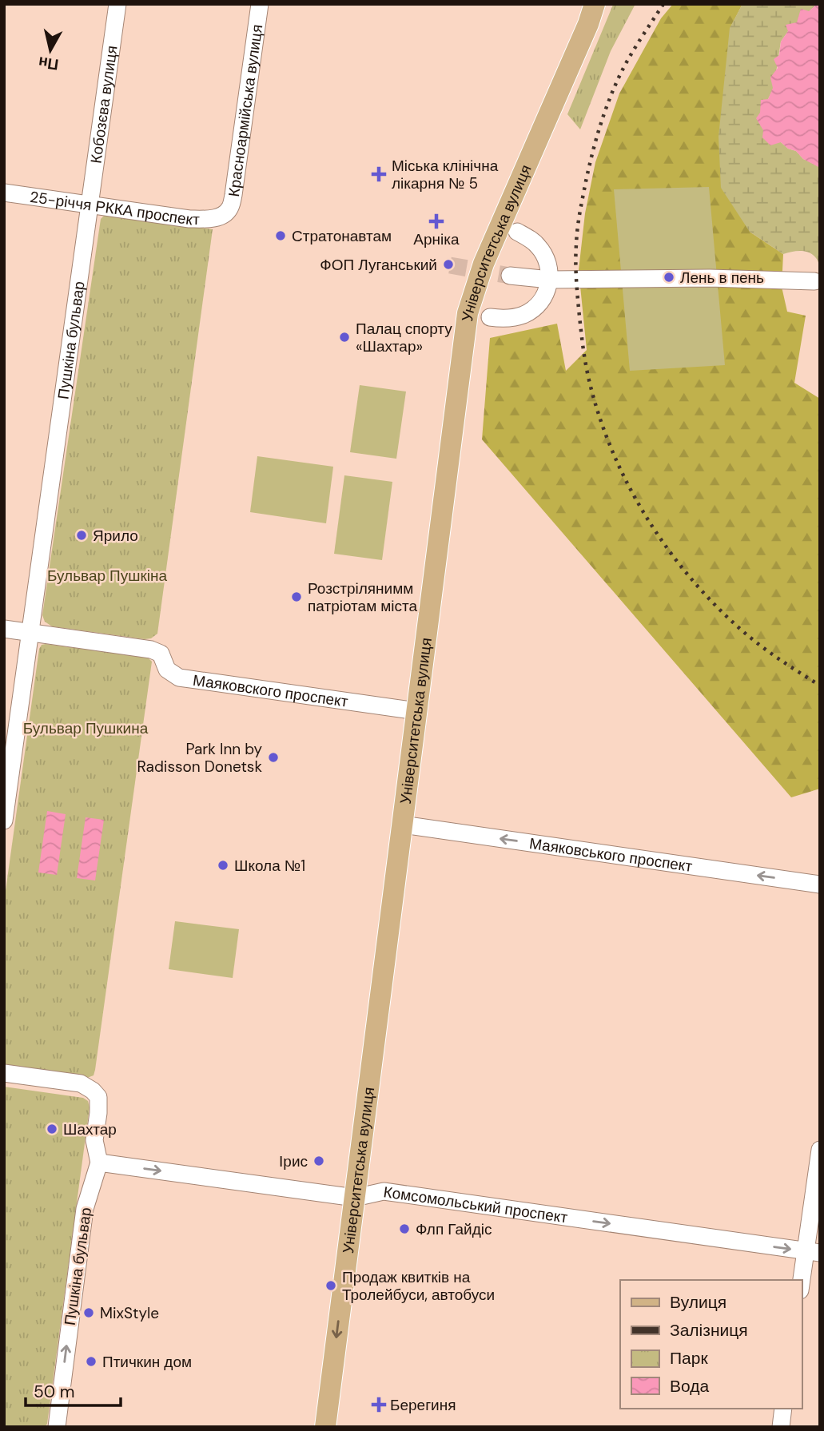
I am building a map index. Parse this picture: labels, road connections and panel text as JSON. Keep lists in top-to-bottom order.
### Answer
{
  "streets": {
    "main road": ["Університетська вулиця"],
    "street": [
      "Кобозєва вулиця",
      "Красноармійська вулиця",
      "25-річчя РККА проспект",
      "Пушкіна бульвар",
      "Маяковского проспект",
      "Маяковського проспект",
      "Комсомольський проспект"
    ]
  },
  "crossings": [
    ["Кобозєва вулиця", "25-річчя РККА проспект"],
    ["Кобозєва вулиця", "Пушкіна бульвар"],
    ["Красноармійська вулиця", "25-річчя РККА проспект"],
    ["25-річчя РККА проспект", "Пушкіна бульвар"],
    ["Університетська вулиця", "Маяковского проспект"],
    ["Університетська вулиця", "Маяковського проспект"],
    ["Університетська вулиця", "Комсомольський проспект"],
    ["Пушкіна бульвар", "Маяковского проспект"],
    ["Пушкіна бульвар", "Комсомольський проспект"]
  ],
  "one_way": ["Маяковського проспект", "Комсомольський проспект"],
  "parks": ["Бульвар Пушкіна", "Бульвар Пушкина"],
  "places": {
    "health": ["Міська клінічна лікарня № 5", "Арніка", "Берегиня"],
    "other": [
      "Стратонавтам",
      "ФОП Луганський",
      "Лень в пень",
      "Палац спорту «Шахтар»",
      "Ярило",
      "Розстрілянимм патріотам міста",
      "Park Inn by Radisson Donetsk",
      "Школа №1",
      "Шахтар",
      "Ірис",
      "Флп Гайдіс",
      "Продаж квитків на Тролейбуси, автобуси",
      "MixStyle",
      "Птичкин дом"
    ]
  },
  "legend": [
    "Вулиця",
    "Залізниця",
    "Парк",
    "Вода"
  ],
  "scale_bar": "50 m",
  "north": "bottom"
}
